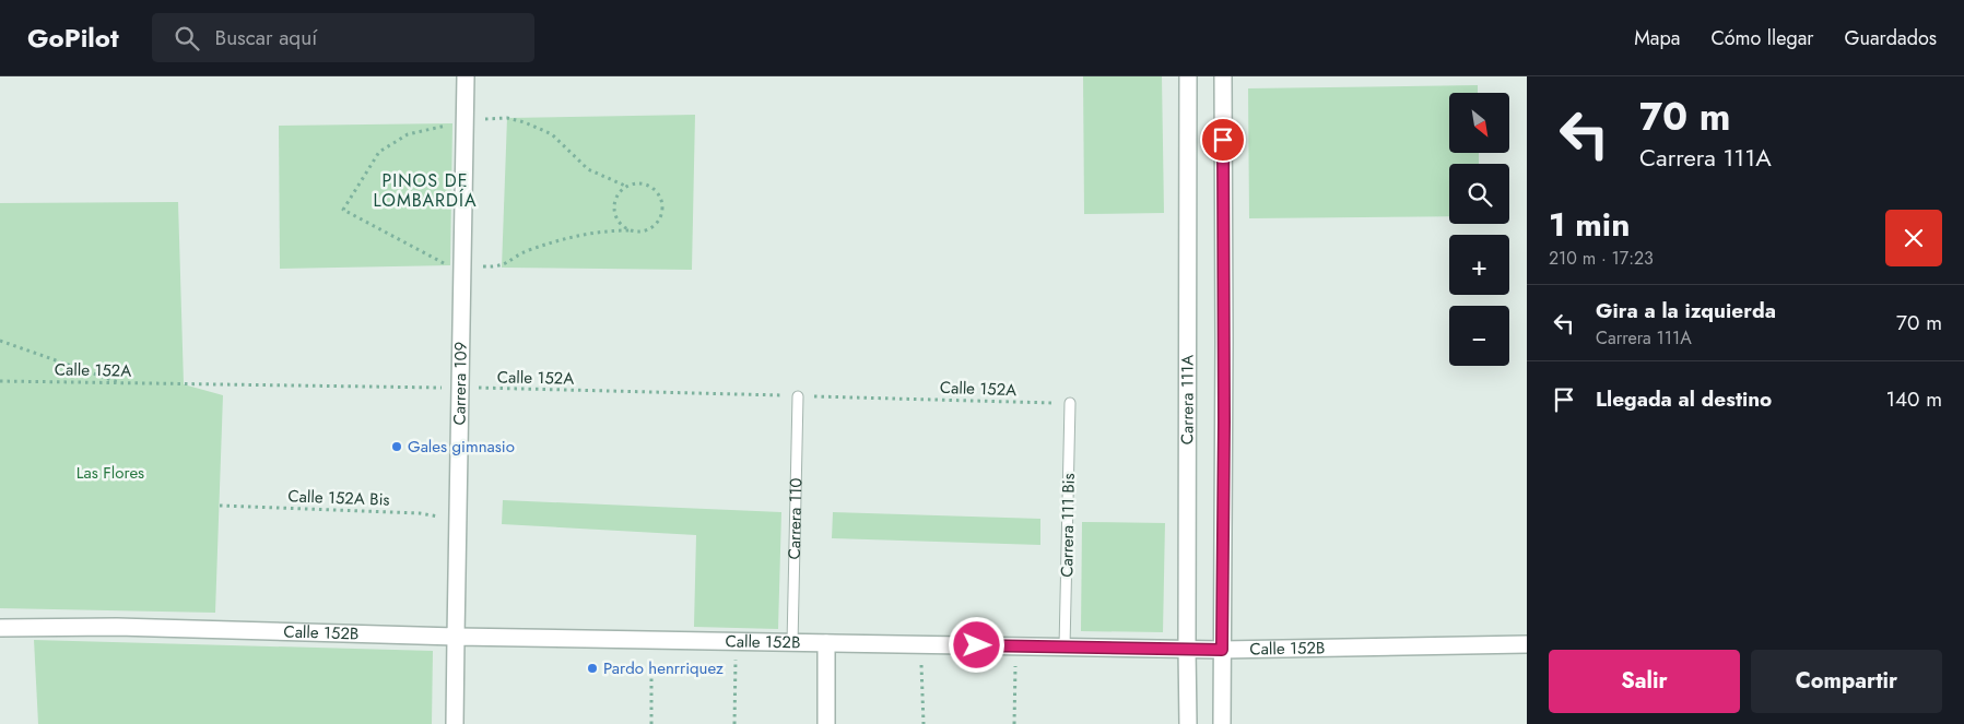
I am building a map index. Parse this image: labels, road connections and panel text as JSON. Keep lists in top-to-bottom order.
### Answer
{
  "streets": {
    "street": ["Carrera 109", "Carrera 111A", "Calle 152B"],
    "lane": ["Carrera 110", "Carrera 111 Bis"],
    "path": ["Calle 152A", "Calle 152A Bis"]
  },
  "crossings": [
    ["Calle 152A", "Carrera 109"],
    ["Calle 152A", "Carrera 110"],
    ["Calle 152A", "Carrera 111 Bis"],
    ["Carrera 109", "Calle 152A Bis"],
    ["Carrera 109", "Calle 152B"],
    ["Carrera 111A", "Calle 152B"],
    ["Carrera 110", "Calle 152B"],
    ["Carrera 111 Bis", "Calle 152B"]
  ],
  "districts": ["PINOS DE LOMBARDÍA"],
  "parks": ["Las Flores"],
  "places": ["Gales gimnasio", "Pardo henrriquez"],
  "north": "bottom right",
  "page": {
    "header": "GoPilot",
    "search": "Buscar aquí",
    "nav": ["Mapa", "Cómo llegar", "Guardados"],
    "turn": ["70 m", "Carrera 111A"],
    "map_buttons": ["+", "−"],
    "heading": ["1 min", "210 m · 17:23"],
    "list": [
      {
        "name": "Gira a la izquierda",
        "note": "Carrera 111A",
        "value": "70 m"
      },
      {
        "name": "Llegada al destino",
        "value": "140 m"
      }
    ],
    "buttons": ["Salir", "Compartir"]
  }
}
